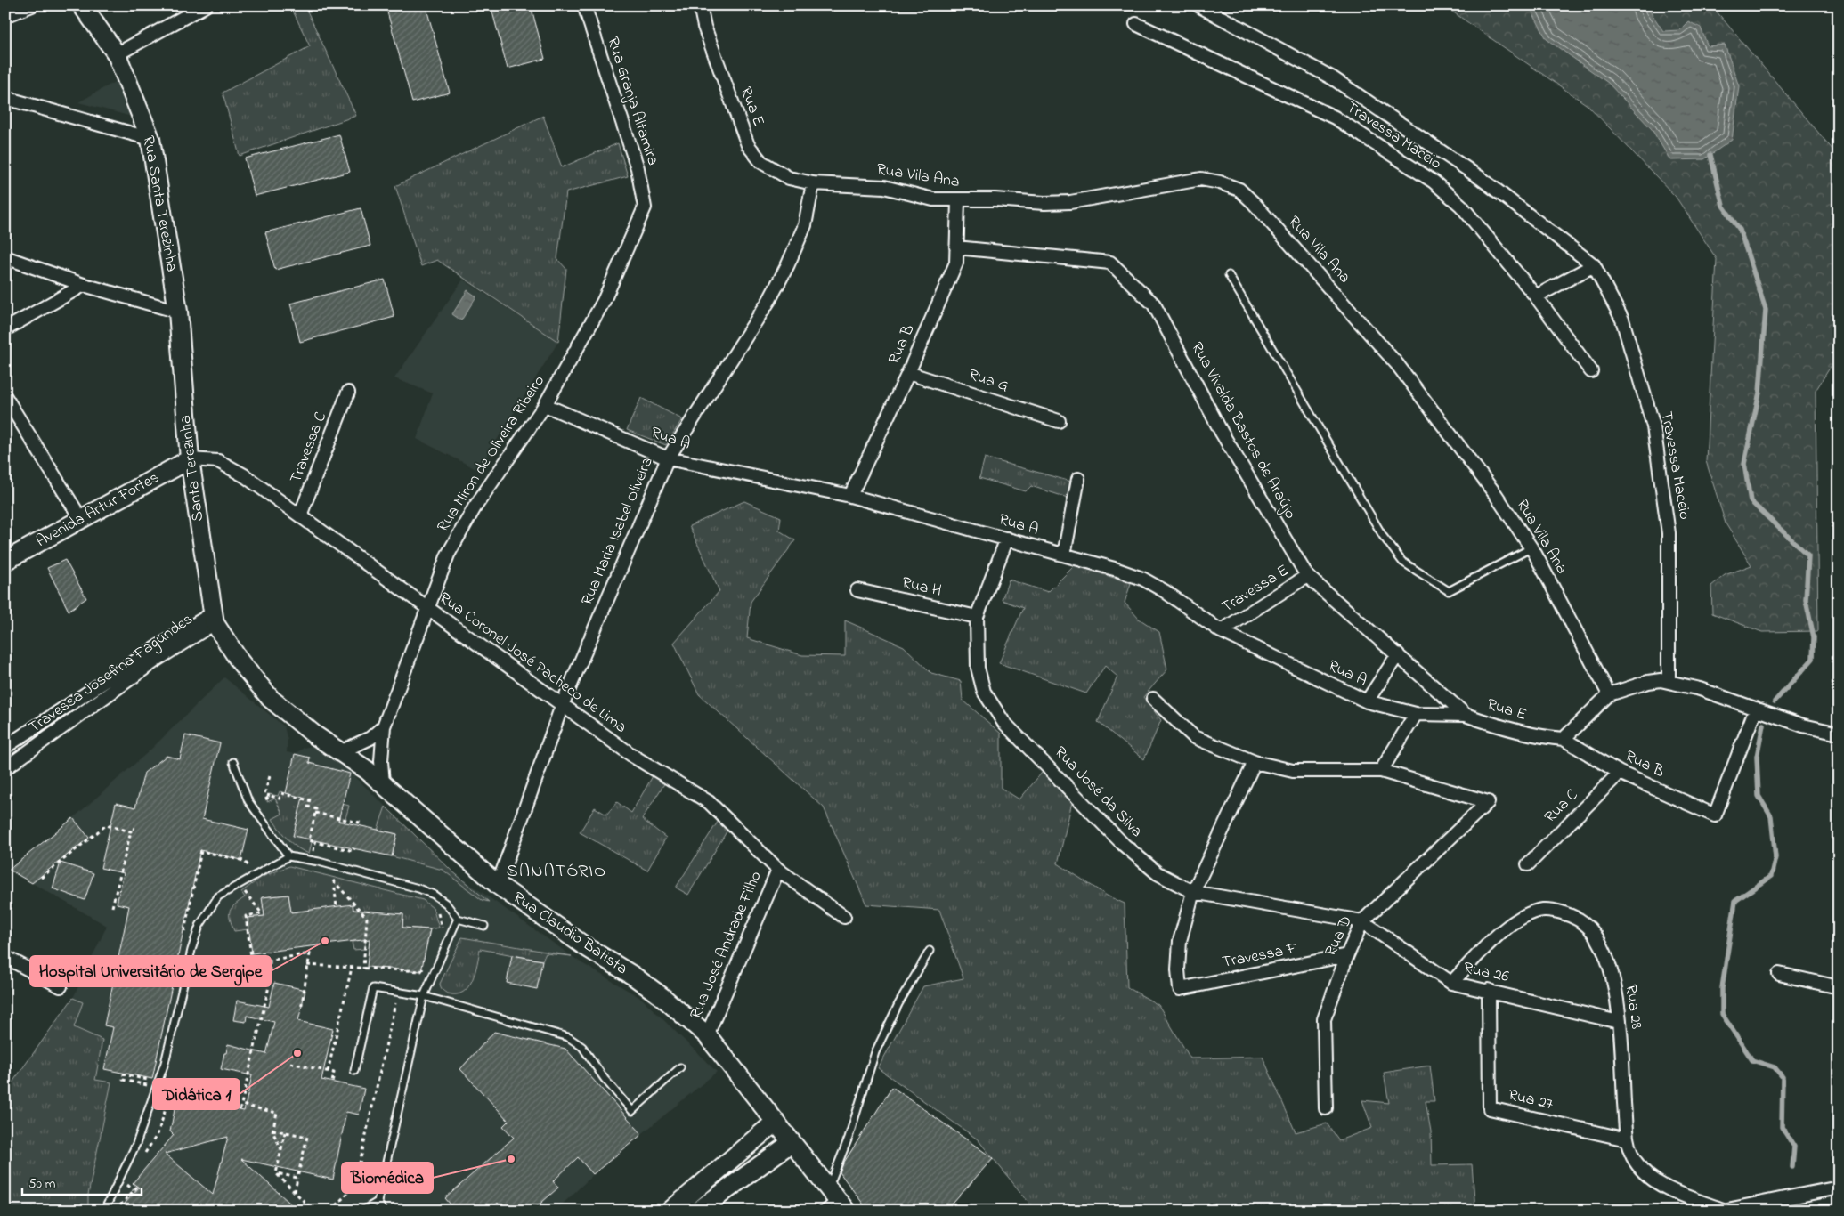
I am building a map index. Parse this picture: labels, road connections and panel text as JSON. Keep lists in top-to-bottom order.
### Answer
{
  "streets": {
    "main road": [
      "Rua Santa Terezinha",
      "Santa Terezinha",
      "Avenida Artur Fortes",
      "Rua Claudio Batista"
    ],
    "street": [
      "Rua Granja Altamira",
      "Rua E",
      "Travessa Maceio",
      "Rua Vila Ana",
      "Rua B",
      "Rua G",
      "Rua Vivalda Bastos de Araújo",
      "Rua A",
      "Travessa C",
      "Rua Miron de Oliveira Ribeiro",
      "Rua Maria Isabel Oliveira",
      "Rua H",
      "Travessa E",
      "Rua Coronel José Pacheco de Lima",
      "Travessa Josefina Fagundes",
      "Rua José da Silva",
      "Rua C",
      "Rua D",
      "Rua José Andrade Filho",
      "Travessa F",
      "Rua 26",
      "Rua 28",
      "Rua 27"
    ]
  },
  "crossings": [
    ["Rua Granja Altamira", "Rua Miron de Oliveira Ribeiro"],
    ["Rua E", "Rua Vila Ana"],
    ["Rua E", "Rua B"],
    ["Rua E", "Rua Vivalda Bastos de Araújo"],
    ["Rua E", "Rua A"],
    ["Rua E", "Rua Maria Isabel Oliveira"],
    ["Rua Vila Ana", "Rua B"],
    ["Rua Vila Ana", "Rua Maria Isabel Oliveira"],
    ["Rua Santa Terezinha", "Santa Terezinha"],
    ["Rua B", "Rua G"],
    ["Rua B", "Rua Vivalda Bastos de Araújo"],
    ["Rua B", "Rua A"],
    ["Rua B", "Rua C"],
    ["Rua Vivalda Bastos de Araújo", "Rua A"],
    ["Rua Vivalda Bastos de Araújo", "Travessa E"],
    ["Rua A", "Rua Miron de Oliveira Ribeiro"],
    ["Rua A", "Rua Maria Isabel Oliveira"],
    ["Rua A", "Travessa E"],
    ["Rua A", "Rua José da Silva"],
    ["Travessa C", "Rua Coronel José Pacheco de Lima"],
    ["Rua Miron de Oliveira Ribeiro", "Rua Coronel José Pacheco de Lima"],
    ["Rua Miron de Oliveira Ribeiro", "Rua Claudio Batista"],
    ["Santa Terezinha", "Avenida Artur Fortes"],
    ["Santa Terezinha", "Rua Coronel José Pacheco de Lima"],
    ["Santa Terezinha", "Travessa Josefina Fagundes"],
    ["Santa Terezinha", "Rua Claudio Batista"],
    ["Avenida Artur Fortes", "Rua Coronel José Pacheco de Lima"],
    ["Rua Maria Isabel Oliveira", "Rua Coronel José Pacheco de Lima"],
    ["Rua Maria Isabel Oliveira", "Rua Claudio Batista"],
    ["Rua H", "Rua José da Silva"],
    ["Rua Coronel José Pacheco de Lima", "Rua José Andrade Filho"],
    ["Travessa Josefina Fagundes", "Rua Claudio Batista"],
    ["Rua José da Silva", "Rua D"],
    ["Rua José da Silva", "Travessa F"],
    ["Rua José da Silva", "Rua 26"],
    ["Rua Claudio Batista", "Rua José Andrade Filho"],
    ["Rua D", "Travessa F"],
    ["Rua D", "Rua 26"],
    ["Rua 26", "Rua 28"],
    ["Rua 26", "Rua 27"],
    ["Rua 28", "Rua 27"]
  ],
  "districts": ["SANATÓRIO"],
  "places": ["Hospital Universitário de Sergipe", "Didática 1", "Biomédica"],
  "scale_bar": "50 m"
}
